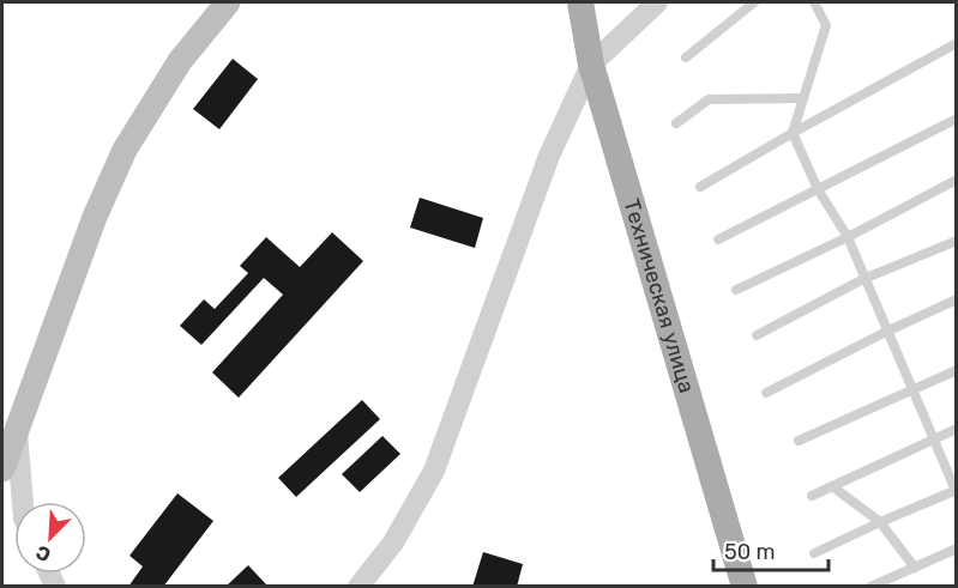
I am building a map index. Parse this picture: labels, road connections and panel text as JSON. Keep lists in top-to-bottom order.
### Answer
{
  "streets": {
    "main road": ["Техническая улица"]
  },
  "scale_bar": "50 m",
  "north": "bottom left"
}
